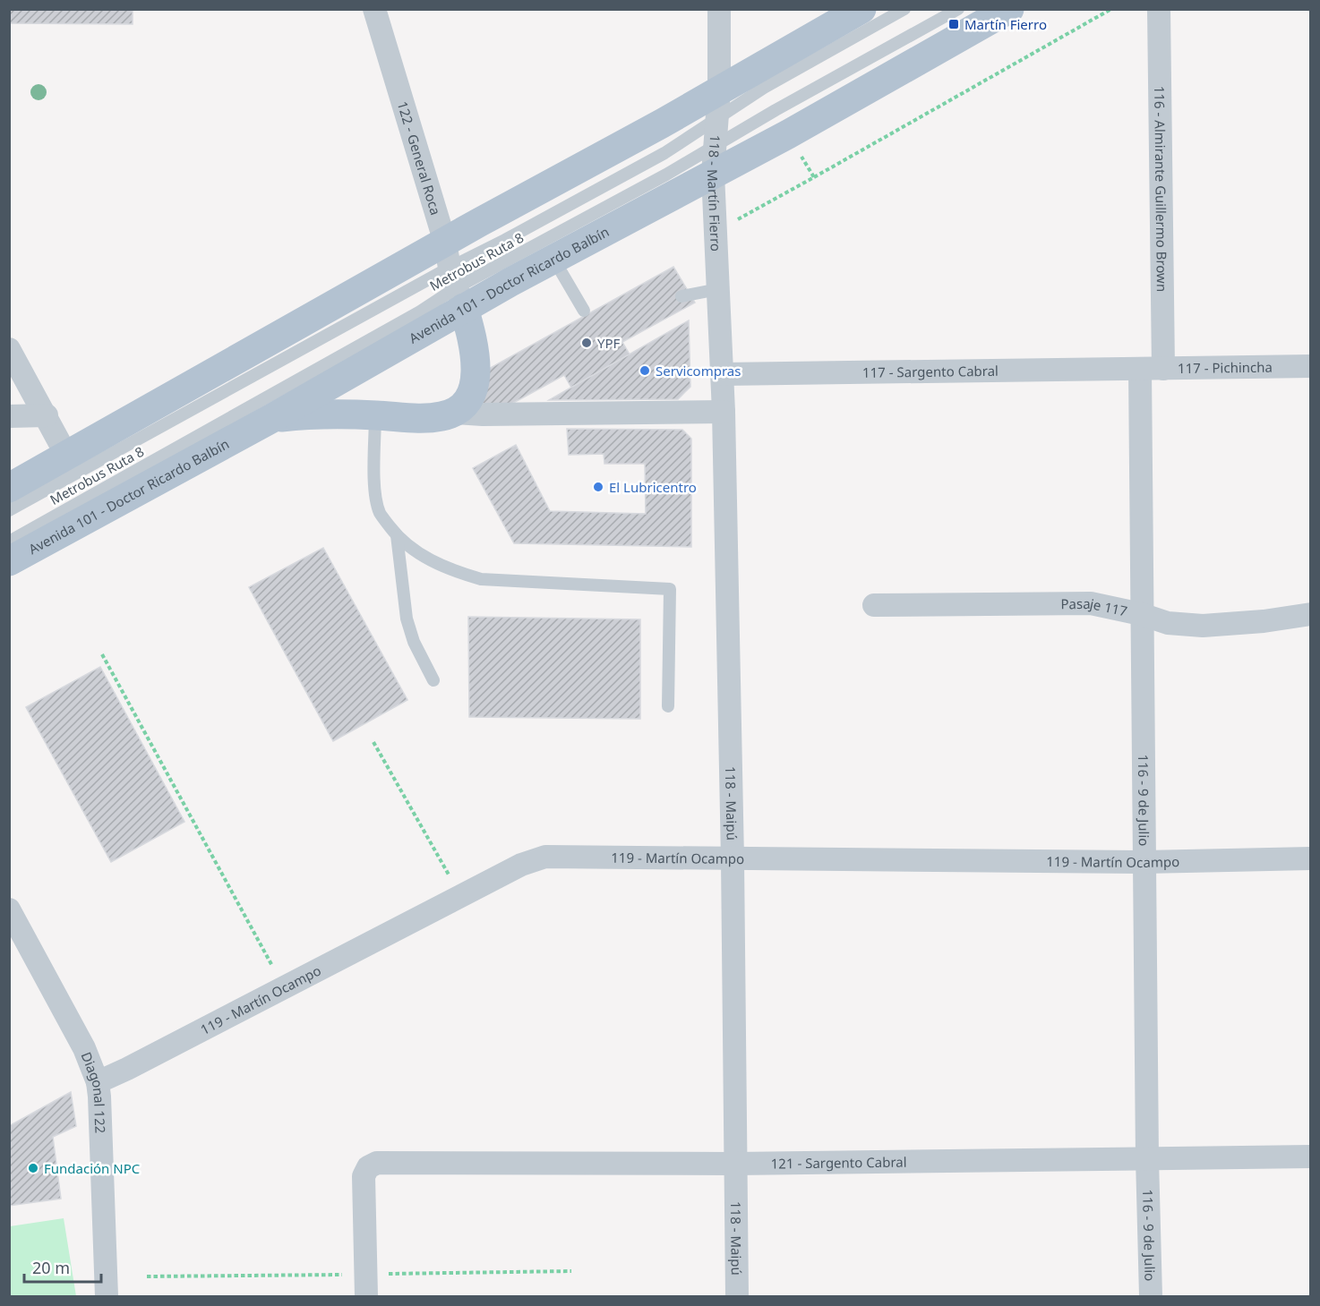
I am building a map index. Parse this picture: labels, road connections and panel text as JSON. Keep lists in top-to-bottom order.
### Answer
{
  "streets": {
    "main road": ["Avenida 101 - Doctor Ricardo Balbín"],
    "street": [
      "122 - General Roca",
      "116 - Almirante Guillermo Brown",
      "118 - Martín Fierro",
      "117 - Pichincha",
      "117 - Sargento Cabral",
      "Pasaje 117",
      "116 - 9 de Julio",
      "118 - Maipú",
      "119 - Martín Ocampo",
      "Diagonal 122",
      "121 - Sargento Cabral"
    ],
    "lane": ["Metrobus Ruta 8"]
  },
  "crossings": [
    ["122 - General Roca", "Metrobus Ruta 8"],
    ["122 - General Roca", "Avenida 101 - Doctor Ricardo Balbín"],
    ["116 - Almirante Guillermo Brown", "117 - Pichincha"],
    ["118 - Martín Fierro", "Metrobus Ruta 8"],
    ["118 - Martín Fierro", "Avenida 101 - Doctor Ricardo Balbín"],
    ["118 - Martín Fierro", "117 - Sargento Cabral"],
    ["118 - Martín Fierro", "118 - Maipú"],
    ["Metrobus Ruta 8", "Avenida 101 - Doctor Ricardo Balbín"],
    ["117 - Pichincha", "117 - Sargento Cabral"],
    ["117 - Pichincha", "116 - 9 de Julio"],
    ["117 - Sargento Cabral", "116 - 9 de Julio"],
    ["117 - Sargento Cabral", "118 - Maipú"],
    ["Pasaje 117", "116 - 9 de Julio"],
    ["116 - 9 de Julio", "119 - Martín Ocampo"],
    ["116 - 9 de Julio", "121 - Sargento Cabral"],
    ["118 - Maipú", "119 - Martín Ocampo"],
    ["118 - Maipú", "121 - Sargento Cabral"],
    ["119 - Martín Ocampo", "Diagonal 122"]
  ],
  "places": {
    "transit": ["Martín Fierro"],
    "other": [
      "YPF",
      "Servicompras",
      "El Lubricentro",
      "Fundación NPC"
    ]
  },
  "scale_bar": "20 m"
}
